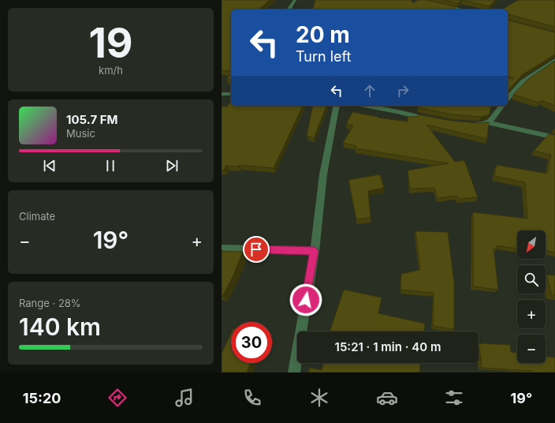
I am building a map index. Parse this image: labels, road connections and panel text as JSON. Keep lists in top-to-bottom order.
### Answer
{
  "north": "bottom left",
  "page": {
    "tile": [
      ["19", "km/h"],
      "Climate",
      ["Range · 28%", "140 km"]
    ],
    "turn": ["20 m", "Turn left"],
    "song": ["105.7 FM", "Music"],
    "heat": ["−", "19°", "+"],
    "map_buttons": ["+", "−"],
    "limit": "30",
    "trip": "15:21 · 1 min · 40 m",
    "tabs": ["15:20", "19°"]
  }
}
